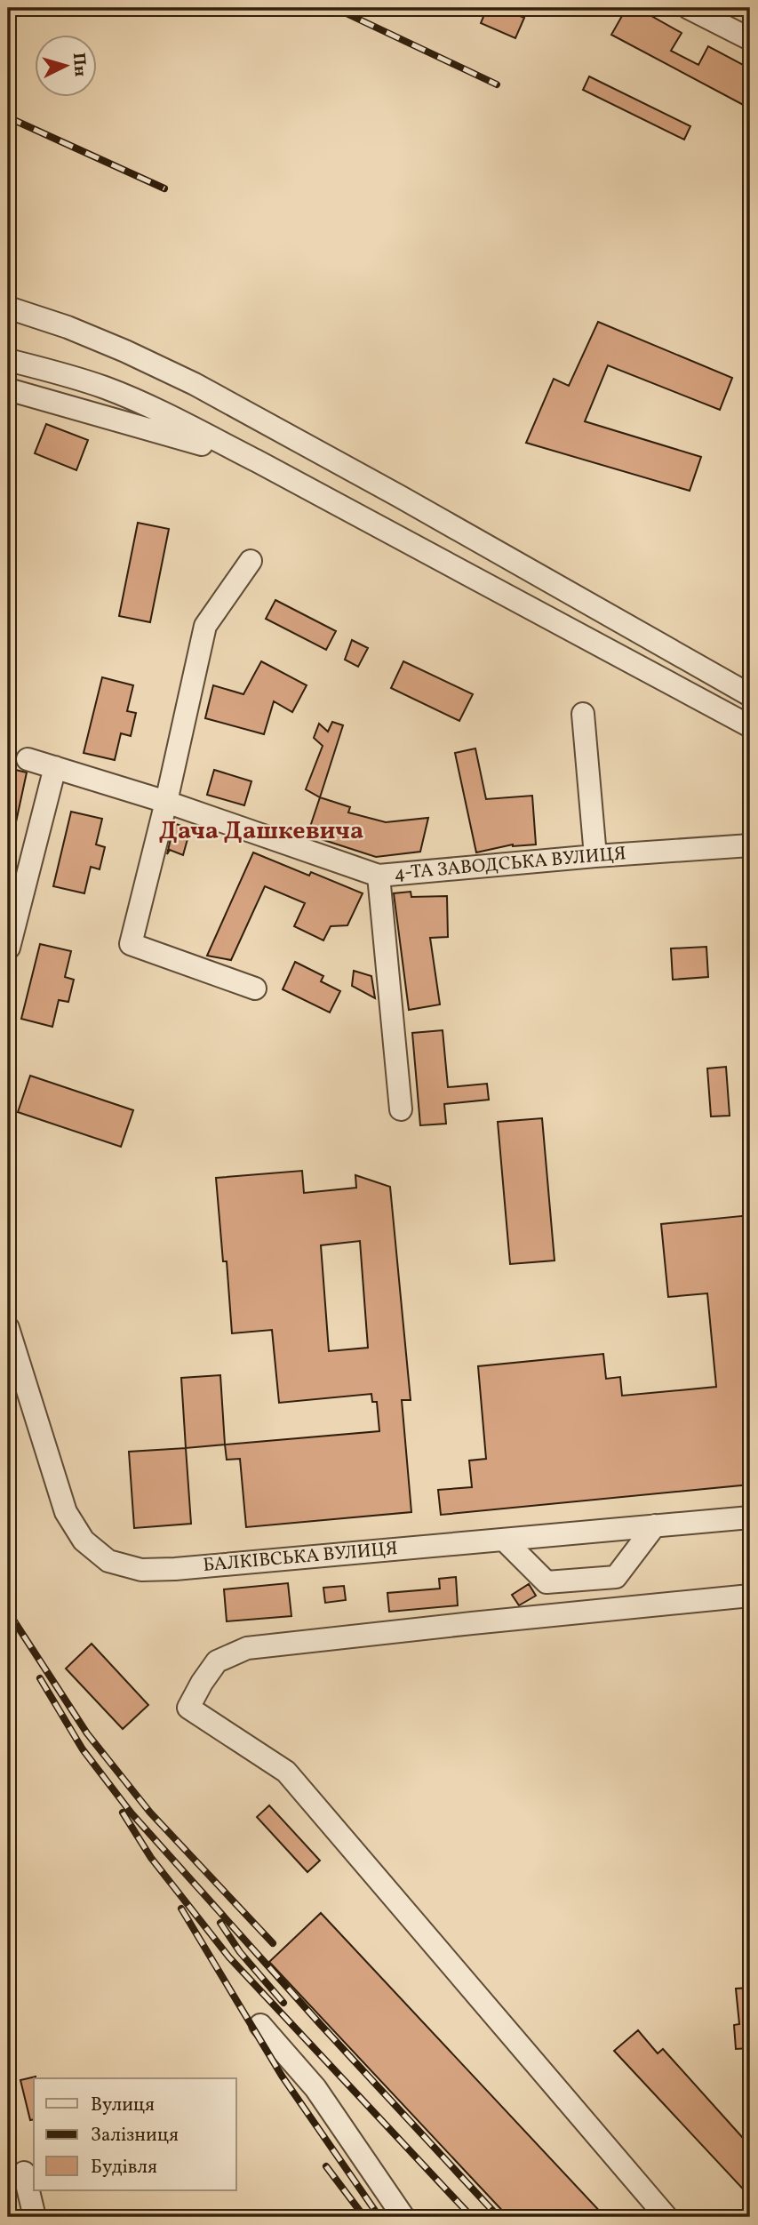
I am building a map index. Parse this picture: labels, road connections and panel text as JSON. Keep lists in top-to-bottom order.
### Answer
{
  "streets": {
    "street": ["4-ТА ЗАВОДСЬКА ВУЛИЦЯ", "БАЛКІВСЬКА ВУЛИЦЯ"]
  },
  "districts": ["Дача Дашкевича"],
  "legend": ["Вулиця", "Залізниця", "Будівля"],
  "north": "right"
}
